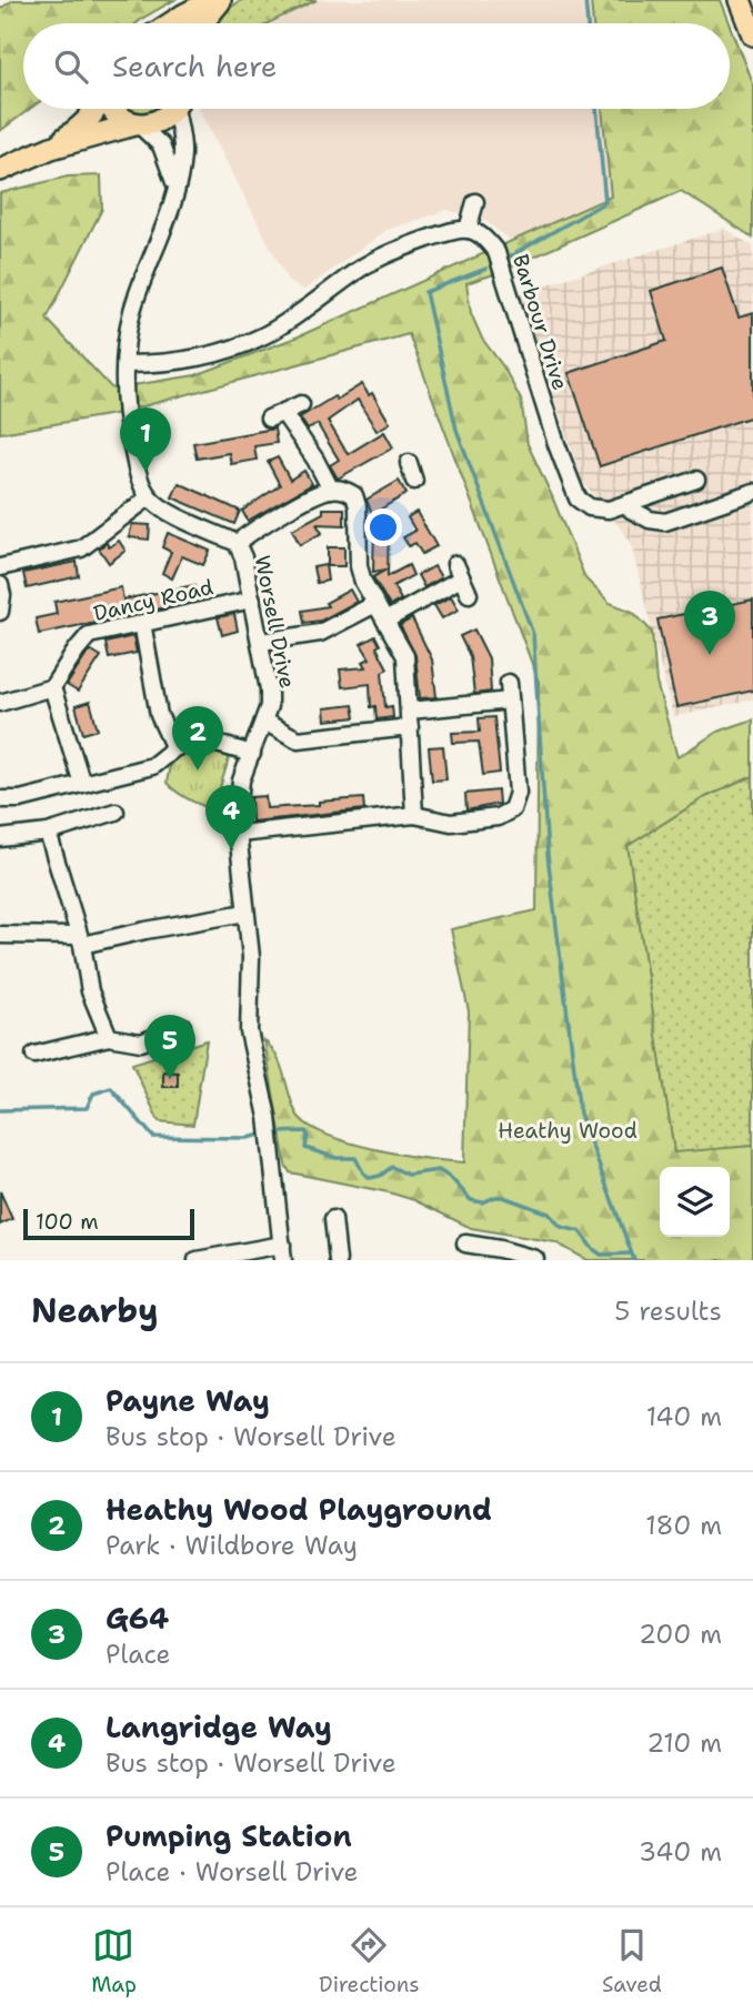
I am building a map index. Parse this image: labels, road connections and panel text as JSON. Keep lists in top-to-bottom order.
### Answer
{
  "streets": {
    "street": ["Barbour Drive", "Dancy Road", "Worsell Drive"]
  },
  "crossings": [
    ["Dancy Road", "Worsell Drive"]
  ],
  "parks": ["Heathy Wood"],
  "scale_bar": "100 m",
  "page": {
    "search": "Search here",
    "pins": [
      "1",
      "3",
      "2",
      "4",
      "5"
    ],
    "scale": "100 m",
    "heading": ["Nearby", "5 results"],
    "list": [
      {
        "mark": "1",
        "name": "Payne Way",
        "note": "Bus stop · Worsell Drive",
        "value": "140 m"
      },
      {
        "mark": "2",
        "name": "Heathy Wood Playground",
        "note": "Park · Wildbore Way",
        "value": "180 m"
      },
      {
        "mark": "3",
        "name": "G64",
        "note": "Place",
        "value": "200 m"
      },
      {
        "mark": "4",
        "name": "Langridge Way",
        "note": "Bus stop · Worsell Drive",
        "value": "210 m"
      },
      {
        "mark": "5",
        "name": "Pumping Station",
        "note": "Place · Worsell Drive",
        "value": "340 m"
      }
    ],
    "nav": ["Map", "Directions", "Saved"]
  }
}
